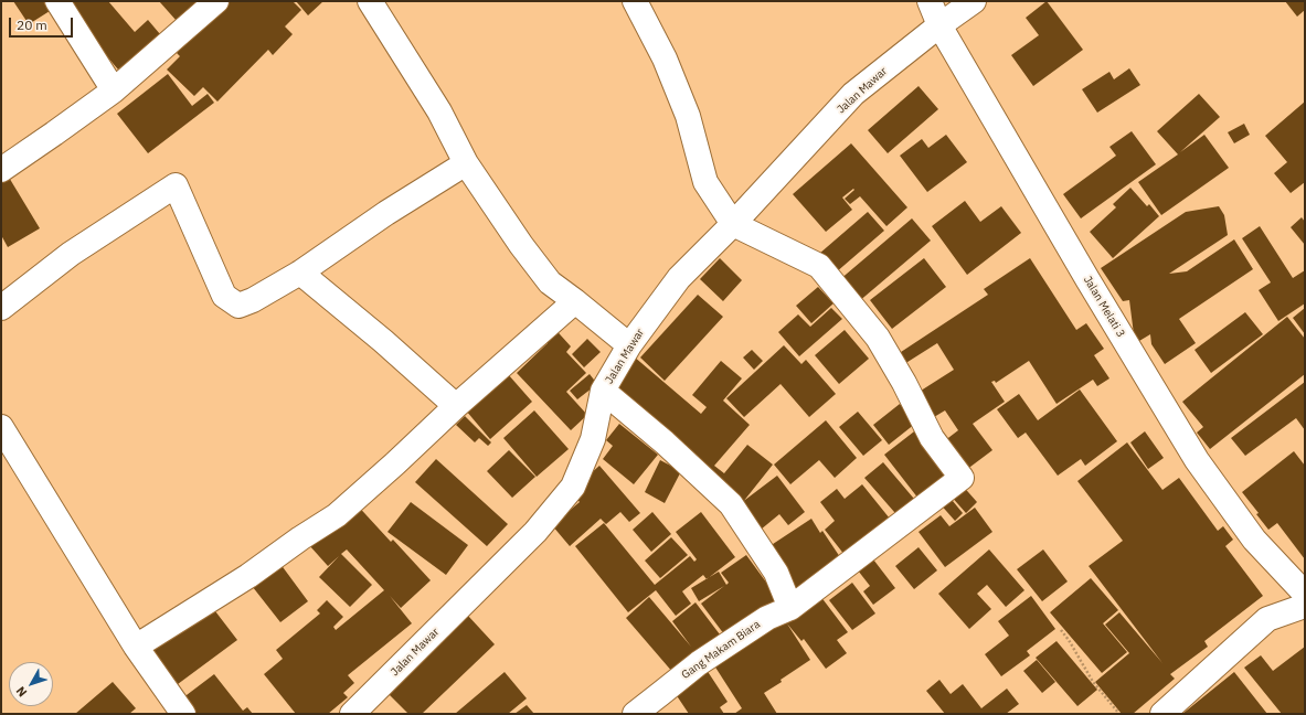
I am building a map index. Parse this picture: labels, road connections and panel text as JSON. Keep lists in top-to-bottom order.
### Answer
{
  "streets": {
    "street": ["Jalan Mawar", "Jalan Melati 3", "Gang Makam Biara"]
  },
  "crossings": [
    ["Jalan Mawar", "Jalan Melati 3"],
    ["Jalan Mawar", "Gang Makam Biara"]
  ],
  "scale_bar": "20 m",
  "north": "bottom left"
}
